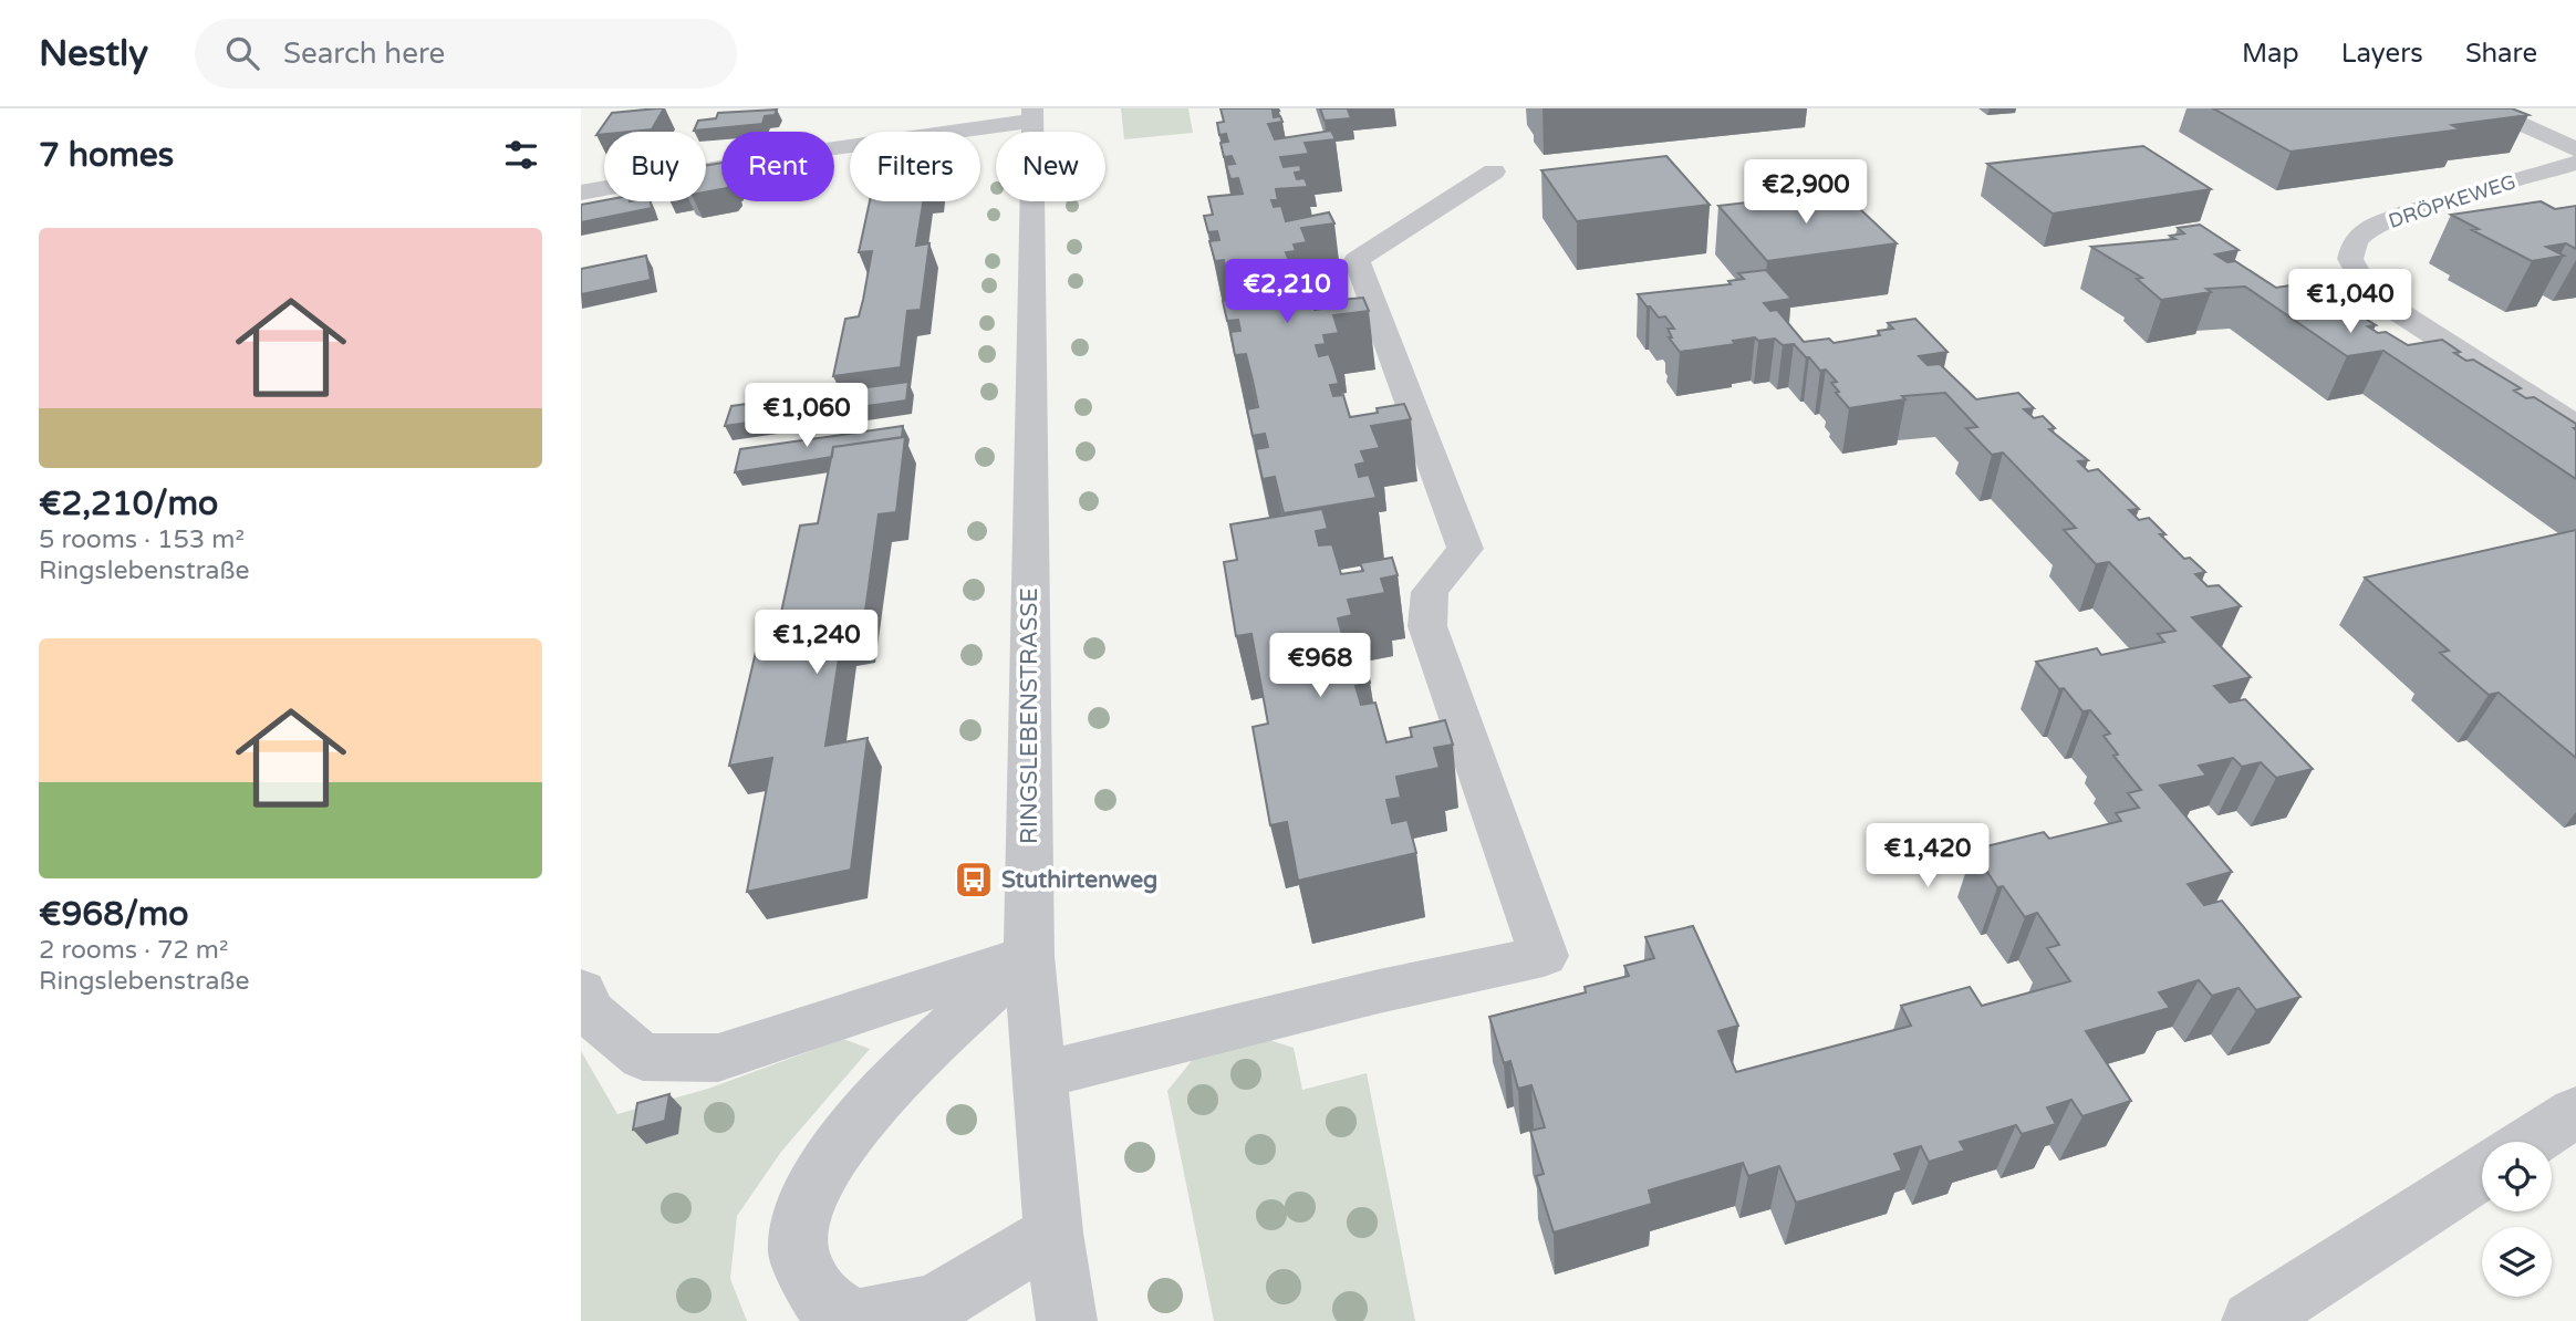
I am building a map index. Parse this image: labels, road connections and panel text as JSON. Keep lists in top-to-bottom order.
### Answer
{
  "streets": {
    "street": ["DRÖPKEWEG", "RINGSLEBENSTRASSE"]
  },
  "places": {
    "bus stop": ["Stuthirtenweg"]
  },
  "page": {
    "header": "Nestly",
    "search": "Search here",
    "nav": ["Map", "Layers", "Share"],
    "heading": "7 homes",
    "chip": [
      "Buy",
      "Rent",
      "Filters",
      "New"
    ],
    "price": [
      "€2,900",
      "€2,210",
      "€1,040",
      "€1,060",
      "€1,240",
      "€968",
      "€1,420"
    ],
    "list": [
      {
        "name": "€2,210/mo",
        "note": "5 rooms · 153 m² · Ringslebenstraße"
      },
      {
        "name": "€968/mo",
        "note": "2 rooms · 72 m² · Ringslebenstraße"
      }
    ]
  }
}
